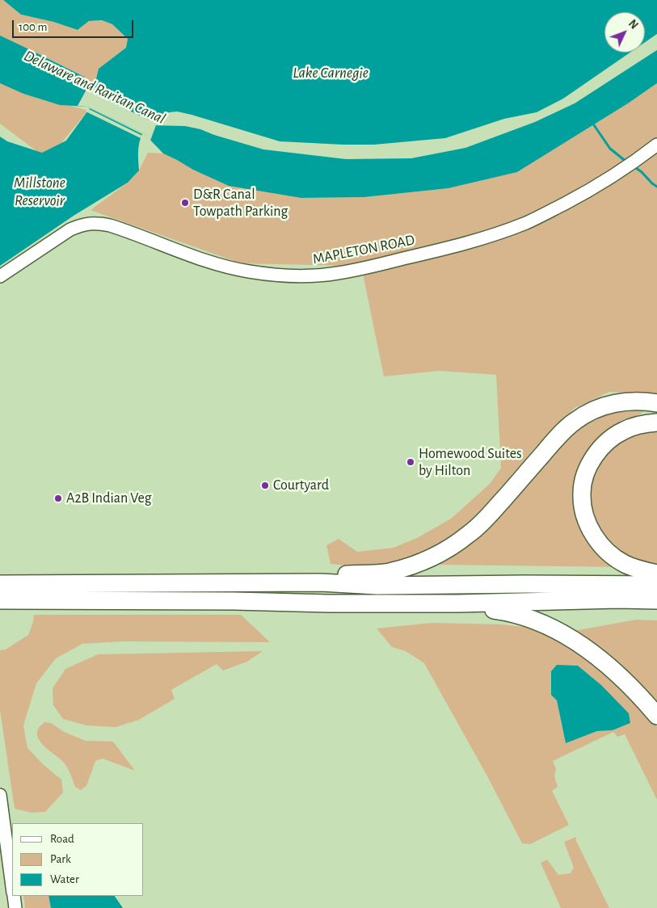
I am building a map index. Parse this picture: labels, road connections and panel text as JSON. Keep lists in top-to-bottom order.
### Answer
{
  "streets": {
    "street": ["MAPLETON ROAD"]
  },
  "water": ["Lake Carnegie", "Delaware and Raritan Canal", "Millstone Reservoir"],
  "places": [
    "D&R Canal Towpath Parking",
    "Homewood Suites by Hilton",
    "Courtyard",
    "A2B Indian Veg"
  ],
  "legend": ["Road", "Park", "Water"],
  "scale_bar": "100 m",
  "north": "top right"
}
